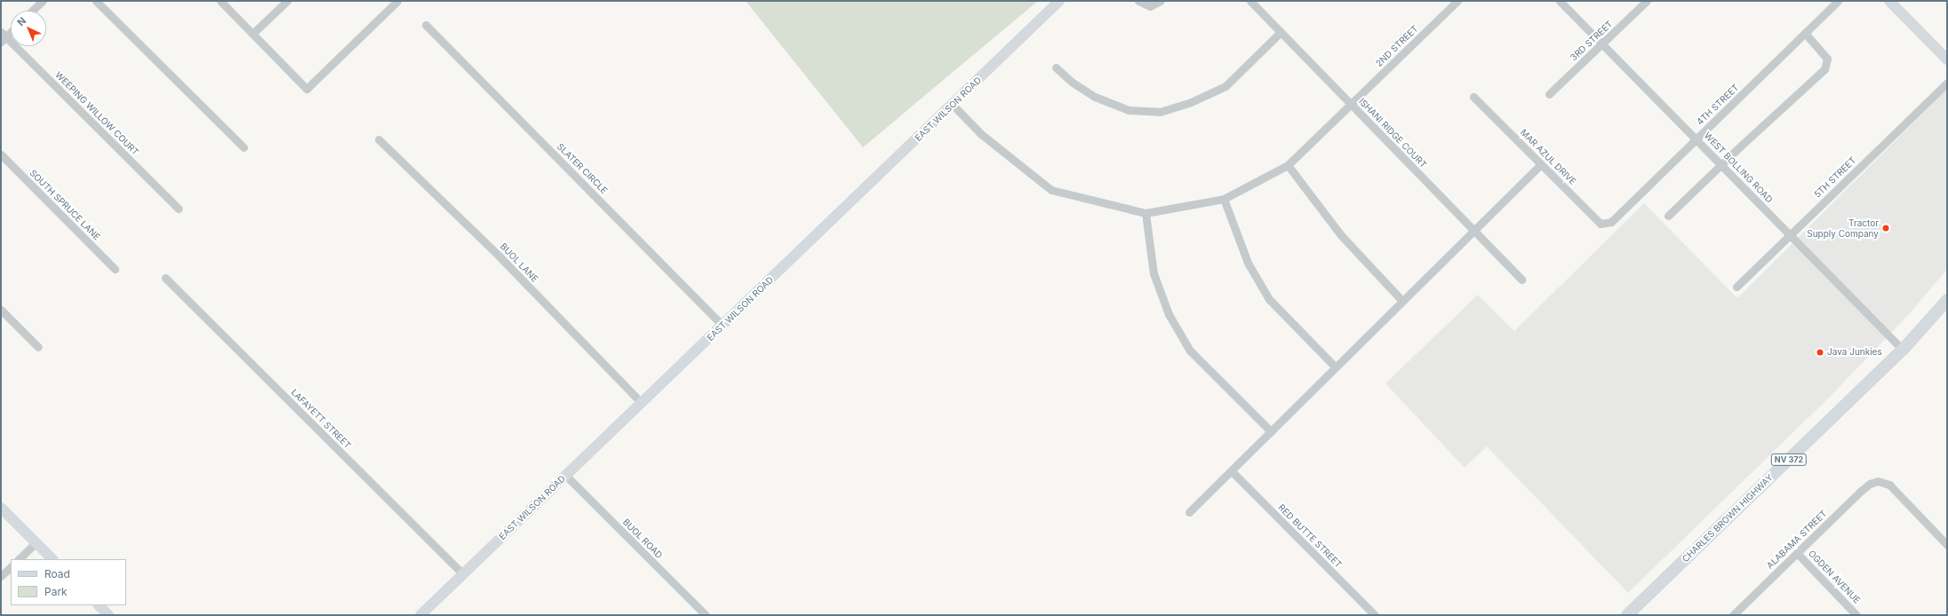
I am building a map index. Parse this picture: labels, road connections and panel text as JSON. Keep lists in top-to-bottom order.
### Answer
{
  "streets": {
    "main road": ["NV 372", "CHARLES BROWN HIGHWAY"],
    "street": [
      "3RD STREET",
      "2ND STREET",
      "4TH STREET",
      "EAST WILSON ROAD",
      "WEEPING WILLOW COURT",
      "ISHANI RIDGE COURT",
      "MAR AZUL DRIVE",
      "WEST BOLLING ROAD",
      "SLATER CIRCLE",
      "5TH STREET",
      "SOUTH SPRUCE LANE",
      "BUOL LANE",
      "LAFAYETT STREET",
      "RED BUTTE STREET",
      "BUOL ROAD",
      "ALABAMA STREET",
      "OGDEN AVENUE"
    ]
  },
  "crossings": [
    ["3RD STREET", "WEST BOLLING ROAD"],
    ["2ND STREET", "ISHANI RIDGE COURT"],
    ["4TH STREET", "MAR AZUL DRIVE"],
    ["4TH STREET", "WEST BOLLING ROAD"],
    ["EAST WILSON ROAD", "SLATER CIRCLE"],
    ["EAST WILSON ROAD", "BUOL LANE"],
    ["EAST WILSON ROAD", "LAFAYETT STREET"],
    ["EAST WILSON ROAD", "BUOL ROAD"],
    ["WEST BOLLING ROAD", "5TH STREET"],
    ["WEST BOLLING ROAD", "CHARLES BROWN HIGHWAY"],
    ["ALABAMA STREET", "OGDEN AVENUE"]
  ],
  "places": ["Tractor Supply Company", "Java Junkies"],
  "legend": ["Road", "Park"],
  "north": "top left"
}
